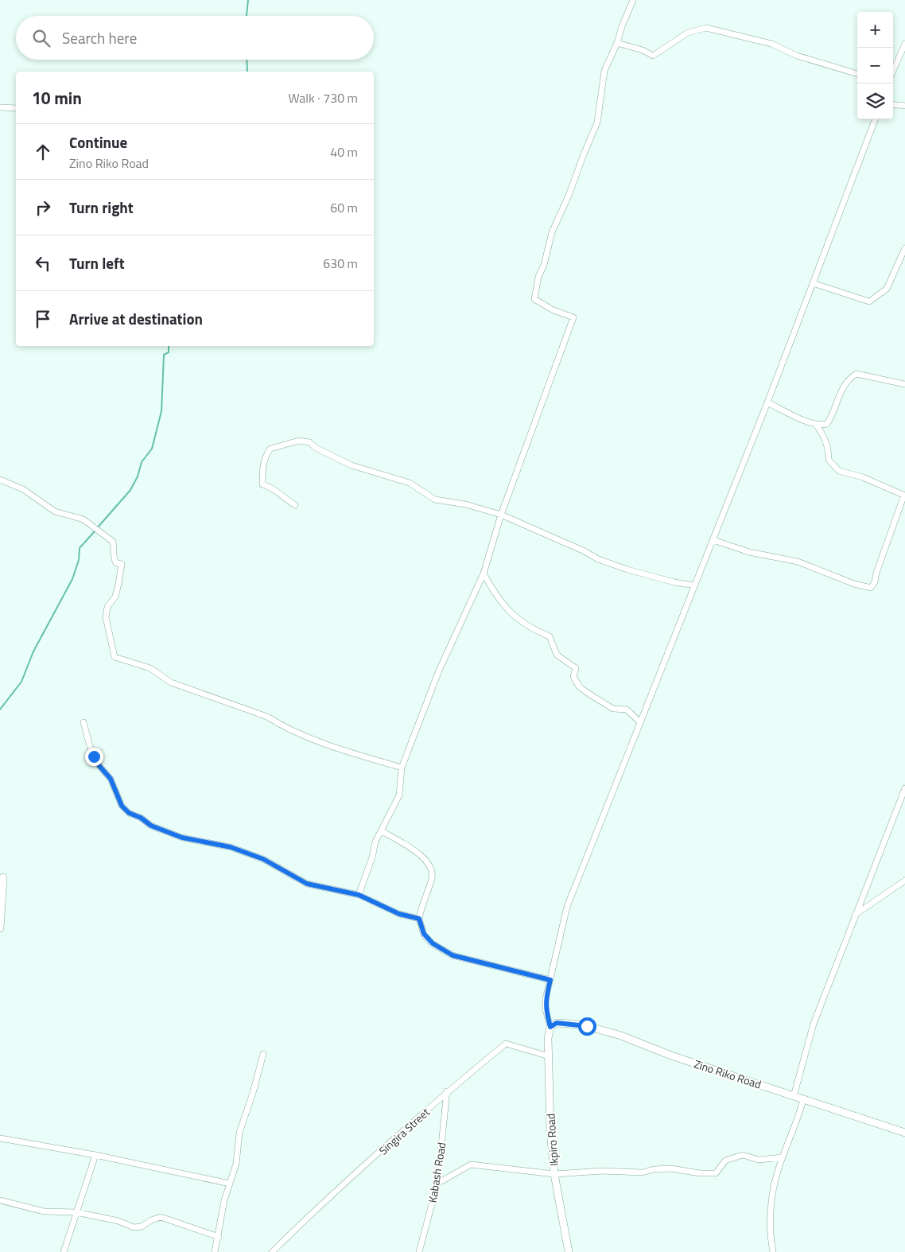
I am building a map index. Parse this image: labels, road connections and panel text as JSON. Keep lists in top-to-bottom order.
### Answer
{
  "streets": {
    "street": [
      "Zino Riko Road",
      "Singira Street",
      "Ikpiro Road",
      "Kabash Road"
    ]
  },
  "crossings": [
    ["Zino Riko Road", "Ikpiro Road"],
    ["Singira Street", "Ikpiro Road"],
    ["Singira Street", "Kabash Road"]
  ],
  "page": {
    "map_buttons": ["+", "−"],
    "search": "Search here",
    "heading": ["10 min", "Walk · 730 m"],
    "list": [
      ["Continue", "Zino Riko Road", "40 m"],
      ["Turn right", "60 m"],
      ["Turn left", "630 m"],
      "Arrive at destination"
    ]
  }
}
